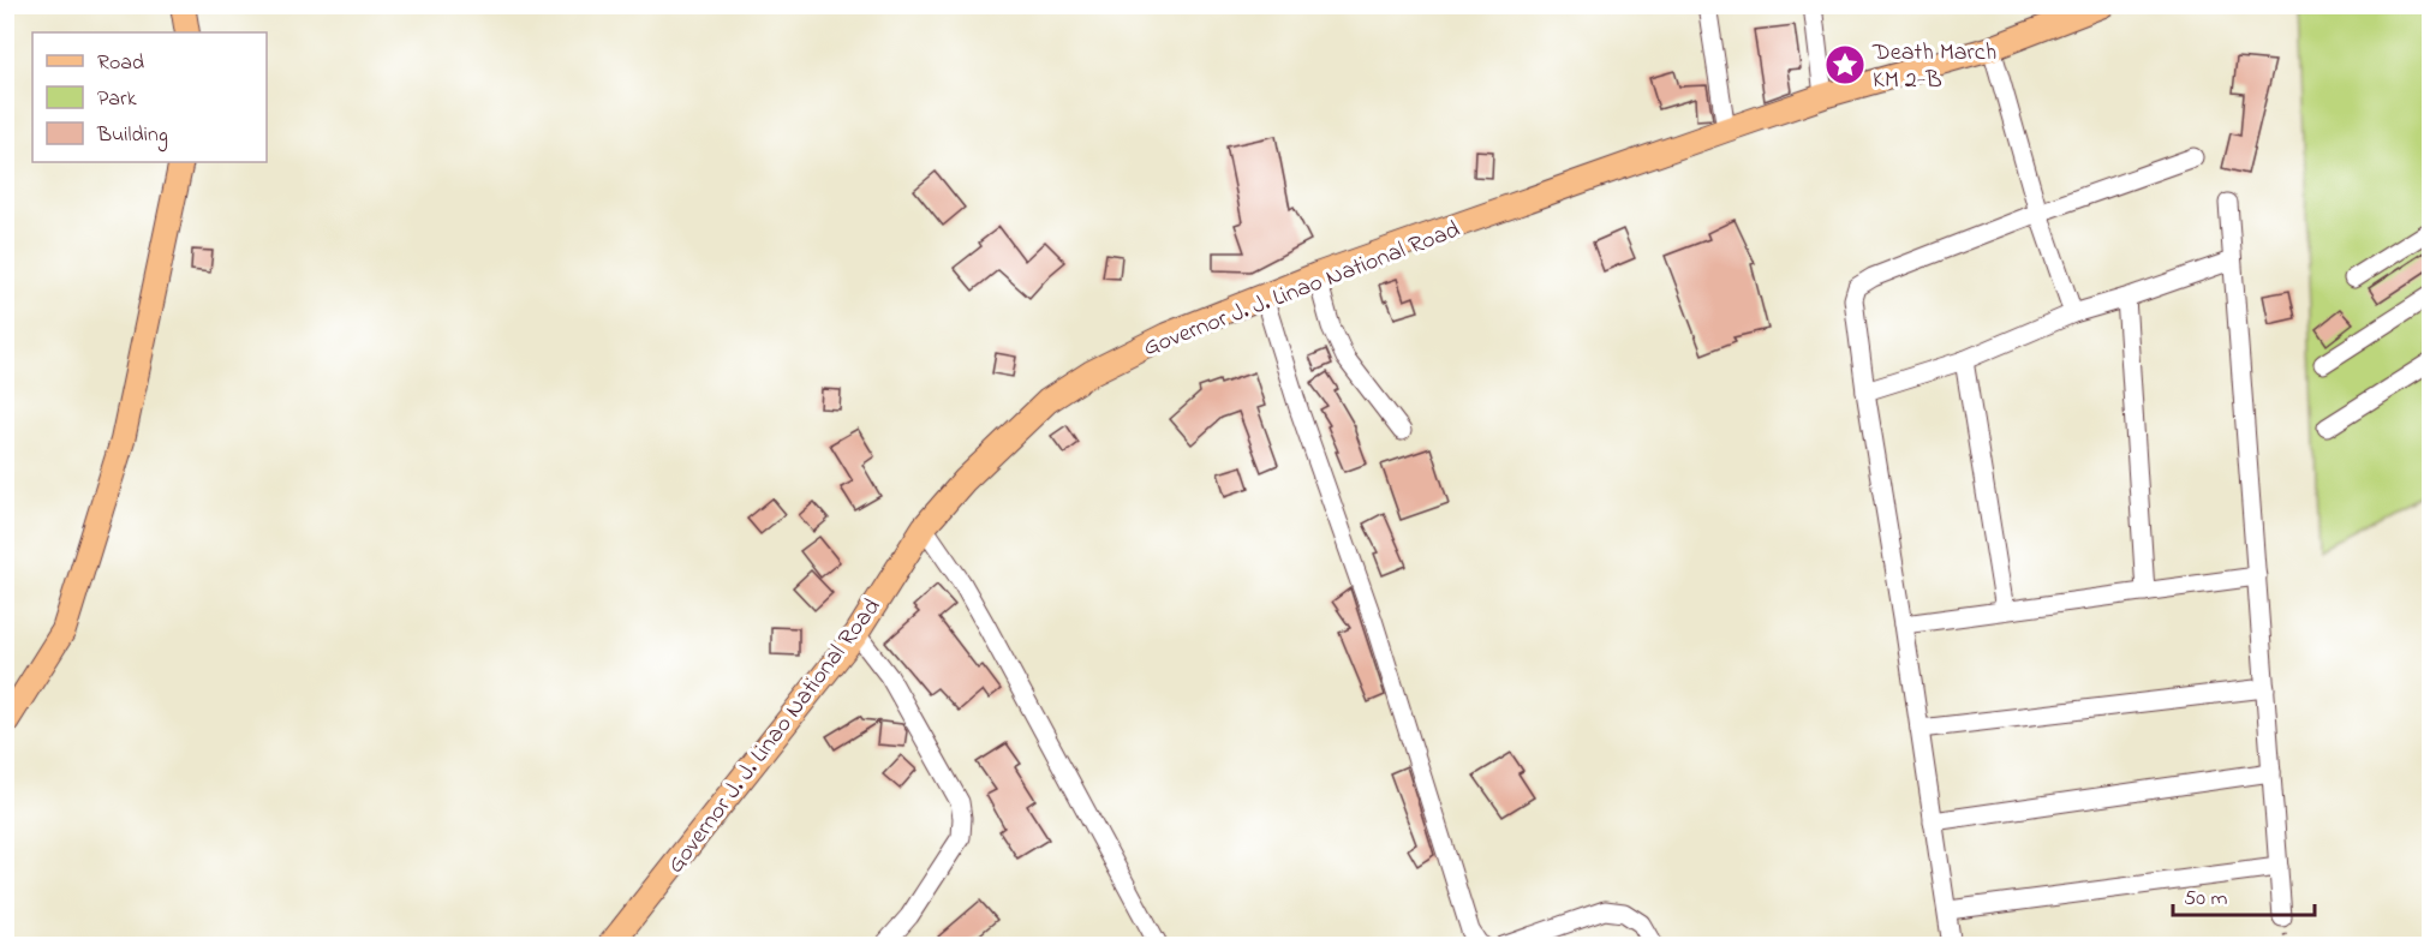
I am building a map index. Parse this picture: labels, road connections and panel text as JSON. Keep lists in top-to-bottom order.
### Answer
{
  "streets": {
    "main road": ["Governor J. J. Linao National Road"]
  },
  "places": {
    "place": ["Death March KM 2-B"]
  },
  "legend": ["Road", "Park", "Building"],
  "scale_bar": "50 m"
}
